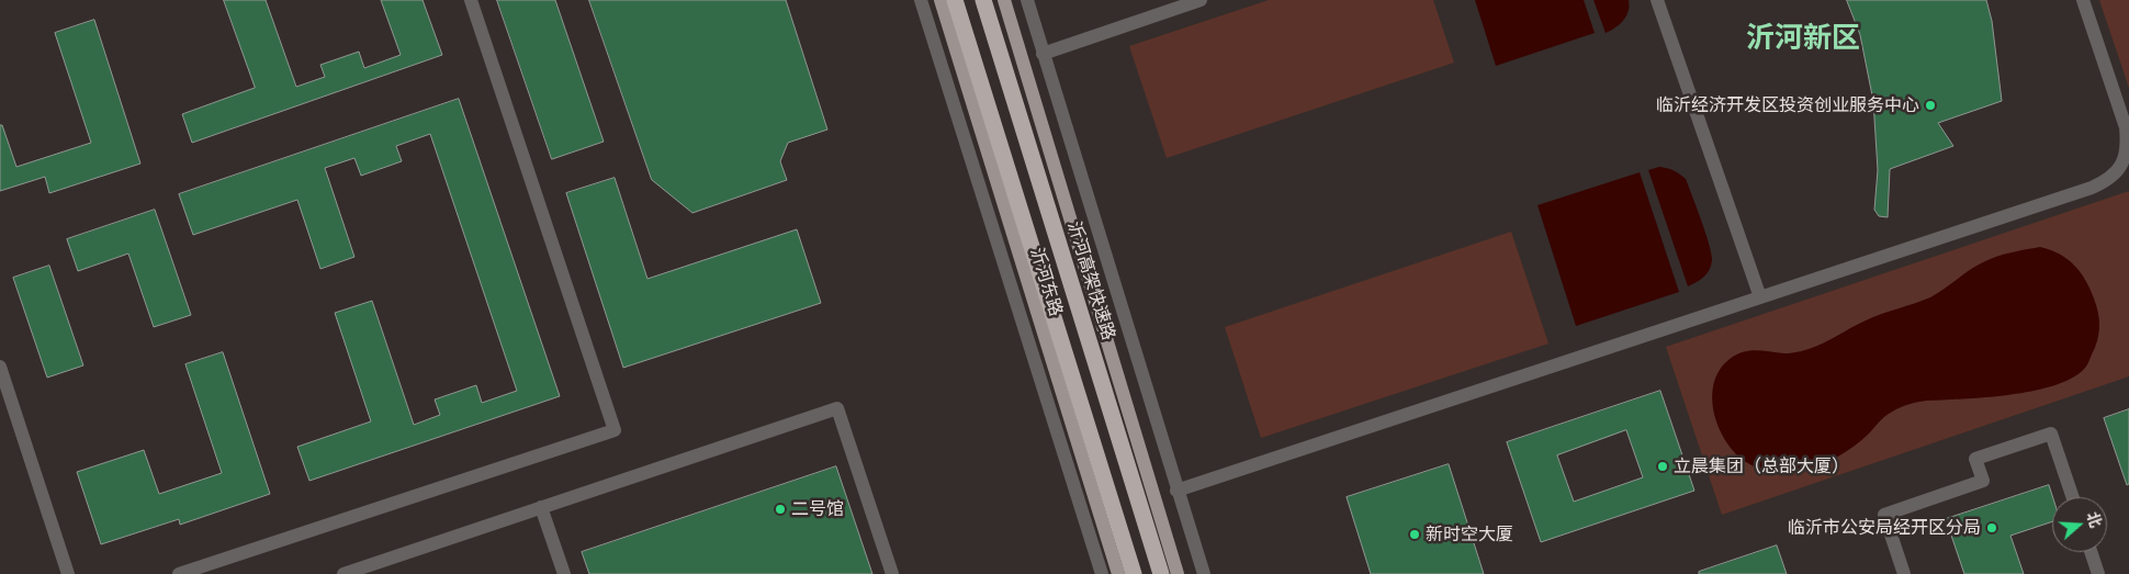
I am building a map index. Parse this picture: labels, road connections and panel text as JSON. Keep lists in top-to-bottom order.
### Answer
{
  "streets": {
    "highway": ["沂河高架快速路"],
    "main road": ["沂河东路"]
  },
  "districts": ["沂河新区"],
  "places": [
    "临沂经济开发区投资创业服务中心",
    "立晨集团（总部大厦）",
    "二号馆",
    "临沂市公安局经开区分局",
    "新时空大厦"
  ],
  "north": "right"
}
